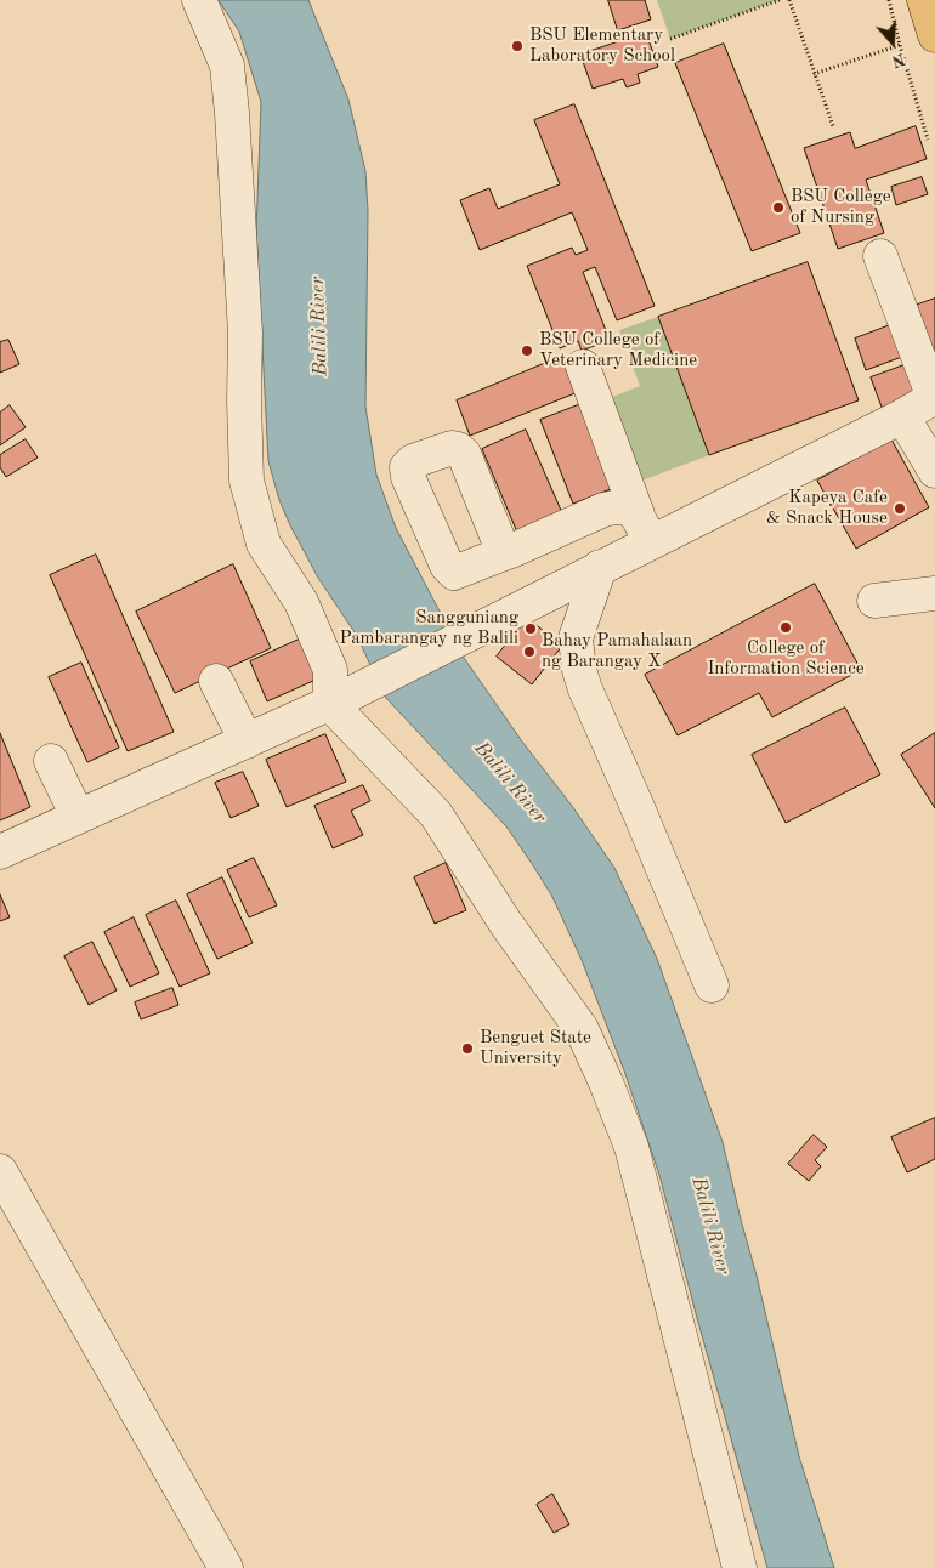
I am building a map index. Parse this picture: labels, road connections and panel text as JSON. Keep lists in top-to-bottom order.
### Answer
{
  "water": ["Balili River"],
  "places": [
    "BSU Elementary Laboratory School",
    "BSU College of Nursing",
    "BSU College of Veterinary Medicine",
    "Kapeya Cafe & Snack House",
    "College of Information Science",
    "Sangguniang Pambarangay ng Balili",
    "Bahay Pamahalaan ng Barangay X",
    "Benguet State University"
  ],
  "north": "bottom"
}
